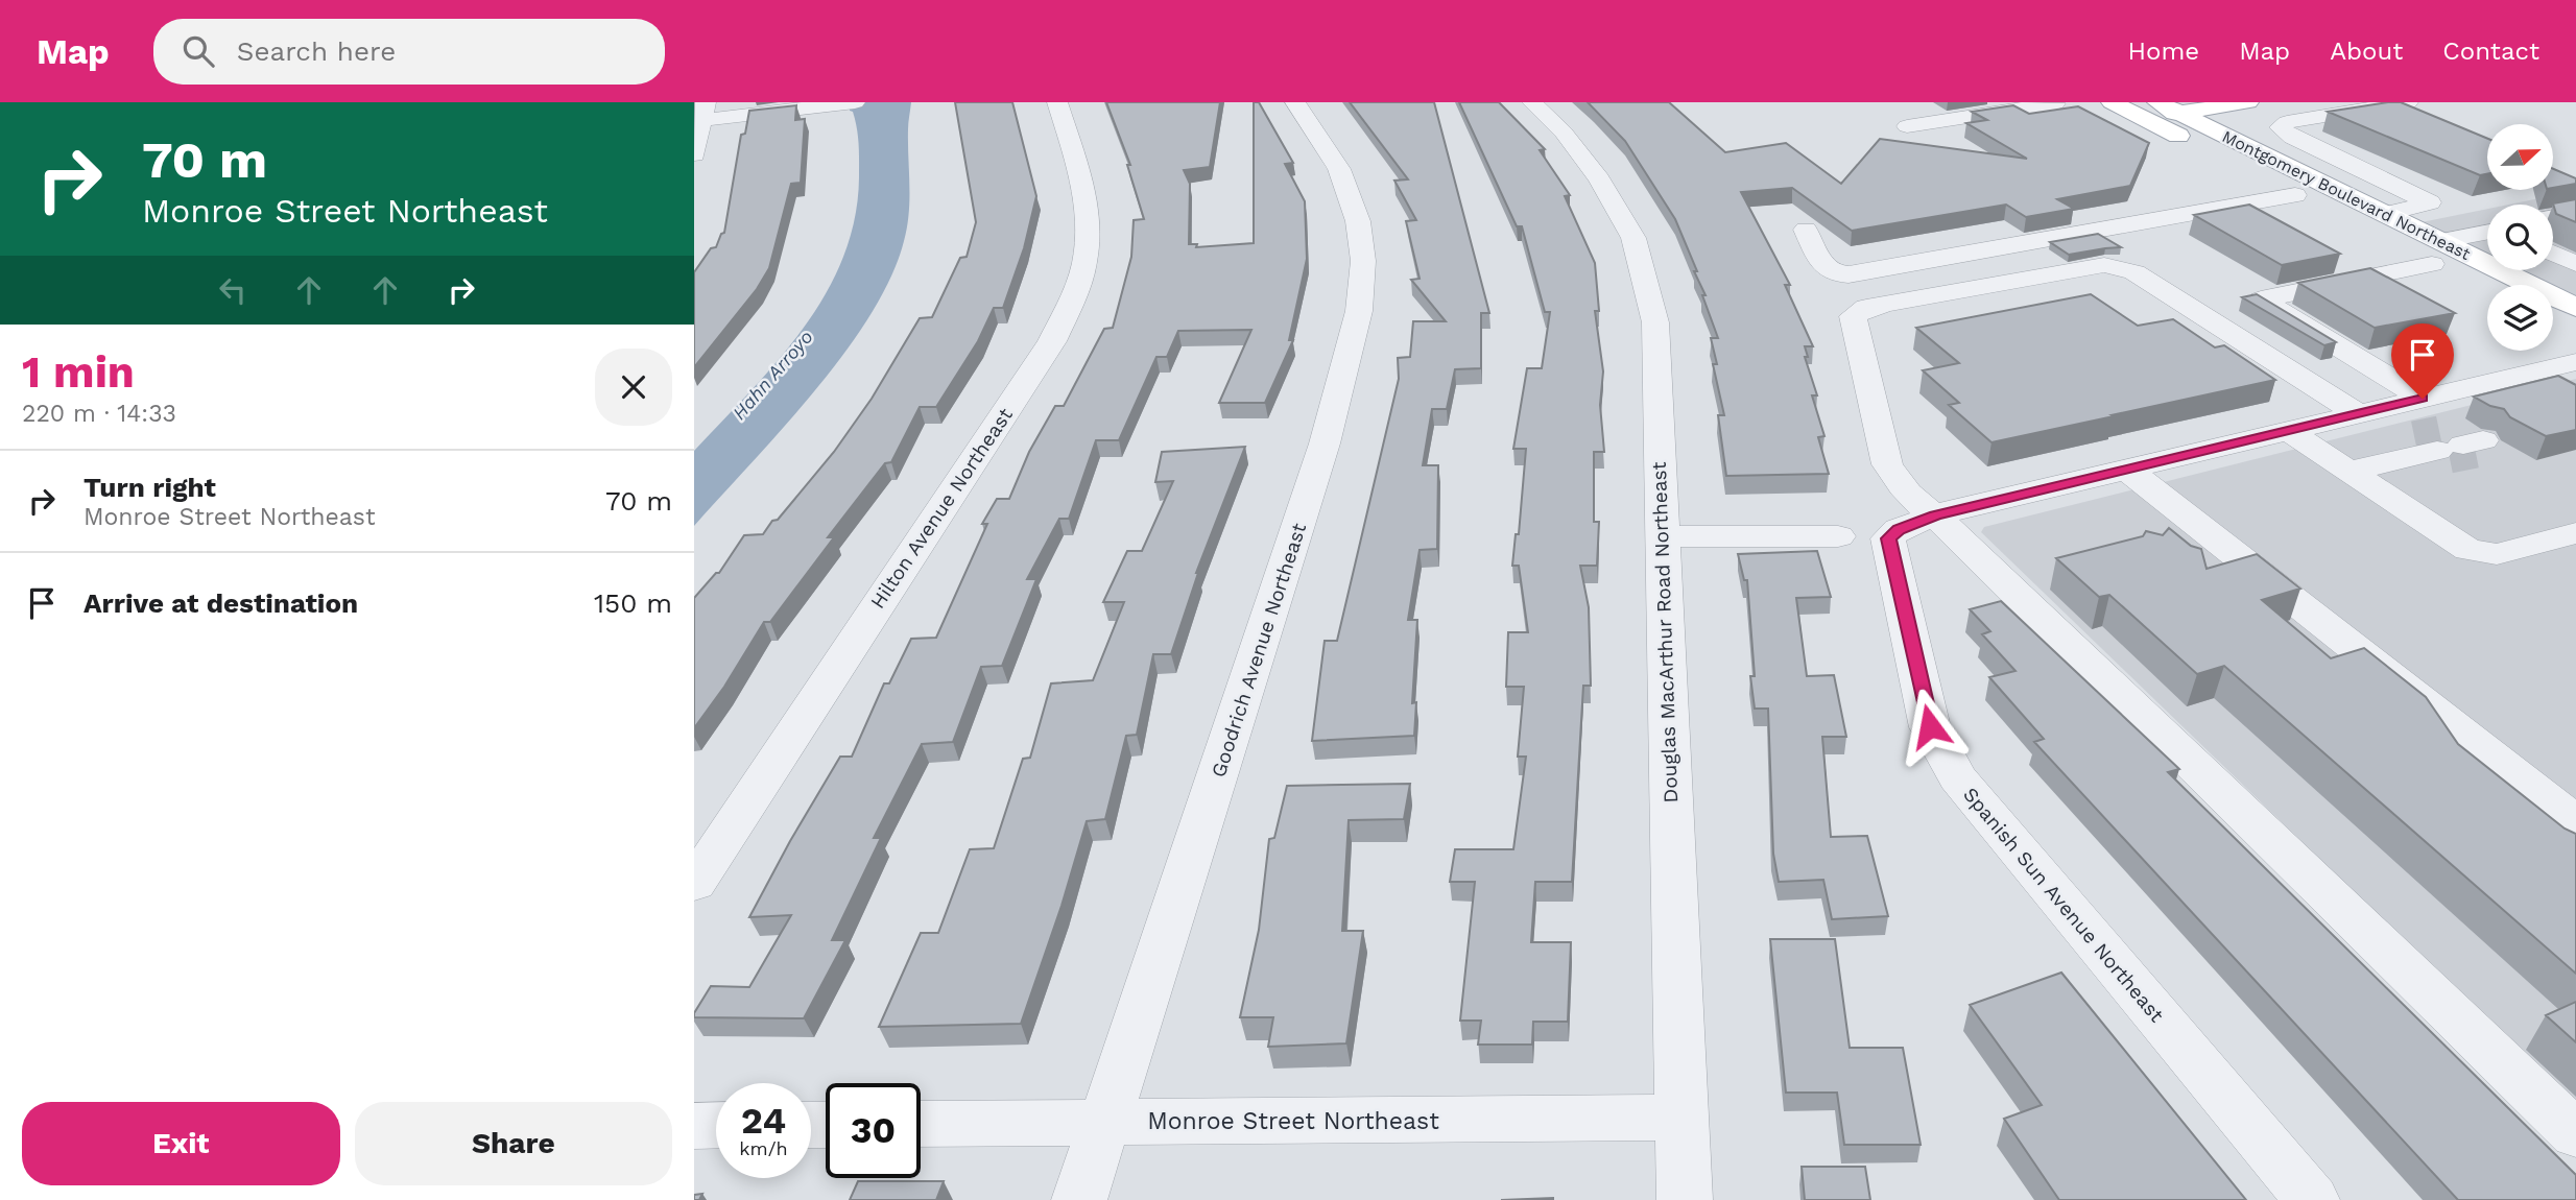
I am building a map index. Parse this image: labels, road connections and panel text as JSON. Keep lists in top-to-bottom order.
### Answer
{
  "streets": {
    "main road": ["Montgomery Boulevard Northeast"],
    "street": [
      "Hilton Avenue Northeast",
      "Douglas MacArthur Road Northeast",
      "Goodrich Avenue Northeast",
      "Spanish Sun Avenue Northeast",
      "Monroe Street Northeast"
    ]
  },
  "crossings": [
    ["Douglas MacArthur Road Northeast", "Monroe Street Northeast"],
    ["Goodrich Avenue Northeast", "Monroe Street Northeast"]
  ],
  "water": ["Hahn Arroyo"],
  "north": "right",
  "page": {
    "header": "Map",
    "search": "Search here",
    "nav": [
      "Home",
      "Map",
      "About",
      "Contact"
    ],
    "turn": ["70 m", "Monroe Street Northeast"],
    "heading": ["1 min", "220 m · 14:33"],
    "list": [
      {
        "name": "Turn right",
        "note": "Monroe Street Northeast",
        "value": "70 m"
      },
      {
        "name": "Arrive at destination",
        "value": "150 m"
      }
    ],
    "speed": "24 km/h",
    "limit": "30",
    "buttons": ["Exit", "Share"]
  }
}
